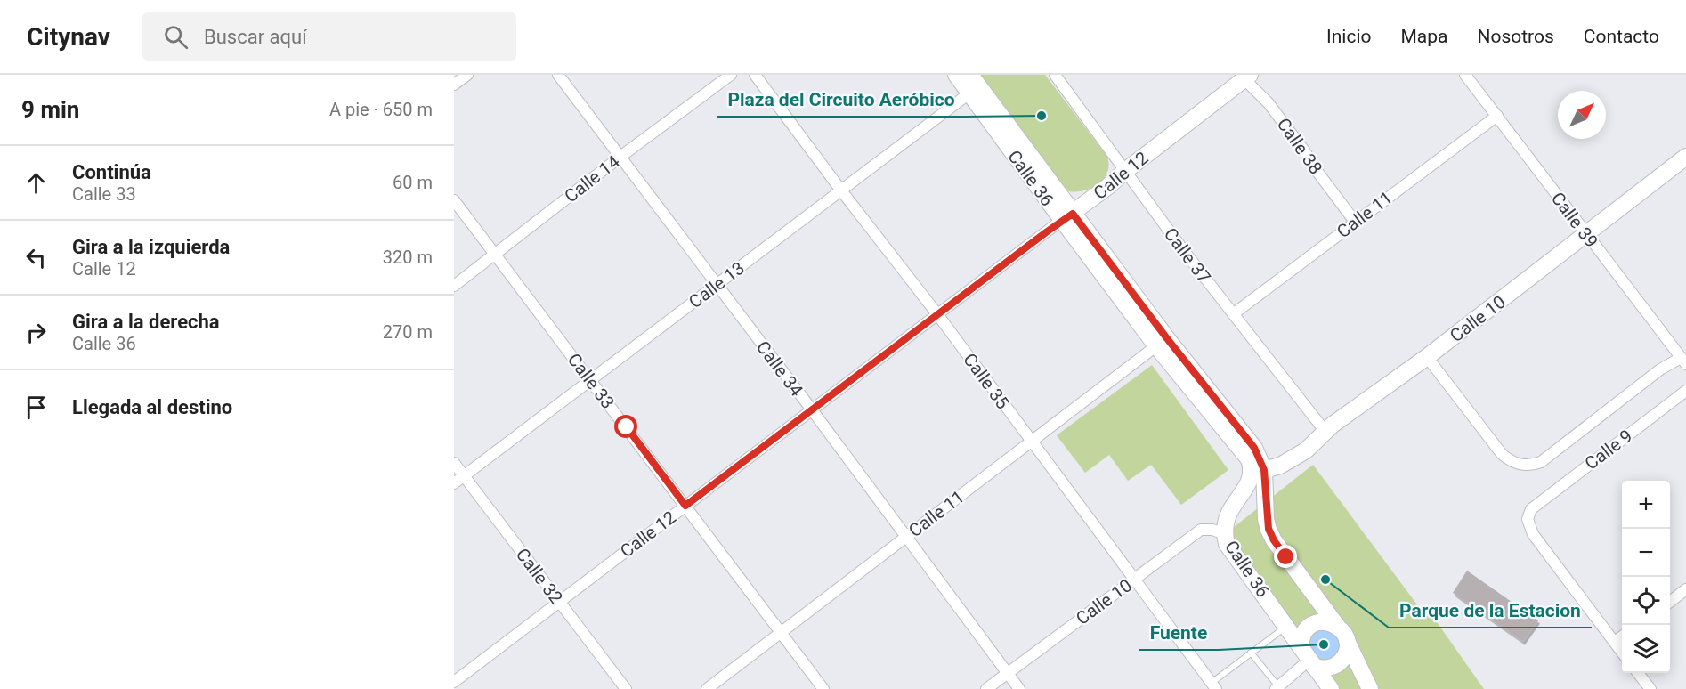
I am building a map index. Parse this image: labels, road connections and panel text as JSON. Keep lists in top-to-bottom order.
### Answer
{
  "streets": {
    "street": [
      "Calle 38",
      "Calle 12",
      "Calle 36",
      "Calle 14",
      "Calle 11",
      "Calle 39",
      "Calle 37",
      "Calle 13",
      "Calle 10",
      "Calle 34",
      "Calle 33",
      "Calle 35",
      "Calle 9",
      "Calle 32"
    ]
  },
  "crossings": [
    ["Calle 38", "Calle 12"],
    ["Calle 38", "Calle 11"],
    ["Calle 12", "Calle 36"],
    ["Calle 12", "Calle 37"],
    ["Calle 12", "Calle 34"],
    ["Calle 12", "Calle 33"],
    ["Calle 12", "Calle 35"],
    ["Calle 12", "Calle 32"],
    ["Calle 36", "Calle 11"],
    ["Calle 36", "Calle 13"],
    ["Calle 36", "Calle 10"],
    ["Calle 14", "Calle 34"],
    ["Calle 14", "Calle 33"],
    ["Calle 11", "Calle 39"],
    ["Calle 11", "Calle 37"],
    ["Calle 11", "Calle 34"],
    ["Calle 11", "Calle 33"],
    ["Calle 11", "Calle 35"],
    ["Calle 39", "Calle 10"],
    ["Calle 37", "Calle 10"],
    ["Calle 13", "Calle 34"],
    ["Calle 13", "Calle 33"],
    ["Calle 13", "Calle 35"],
    ["Calle 13", "Calle 32"],
    ["Calle 10", "Calle 34"],
    ["Calle 10", "Calle 35"]
  ],
  "places": ["Plaza del Circuito Aeróbico", "Parque de la Estacion", "Fuente"],
  "north": "top right",
  "page": {
    "header": "Citynav",
    "search": "Buscar aquí",
    "nav": [
      "Inicio",
      "Mapa",
      "Nosotros",
      "Contacto"
    ],
    "heading": ["9 min", "A pie · 650 m"],
    "list": [
      ["Continúa", "Calle 33", "60 m"],
      ["Gira a la izquierda", "Calle 12", "320 m"],
      ["Gira a la derecha", "Calle 36", "270 m"],
      "Llegada al destino"
    ],
    "map_buttons": ["+", "−"]
  }
}
